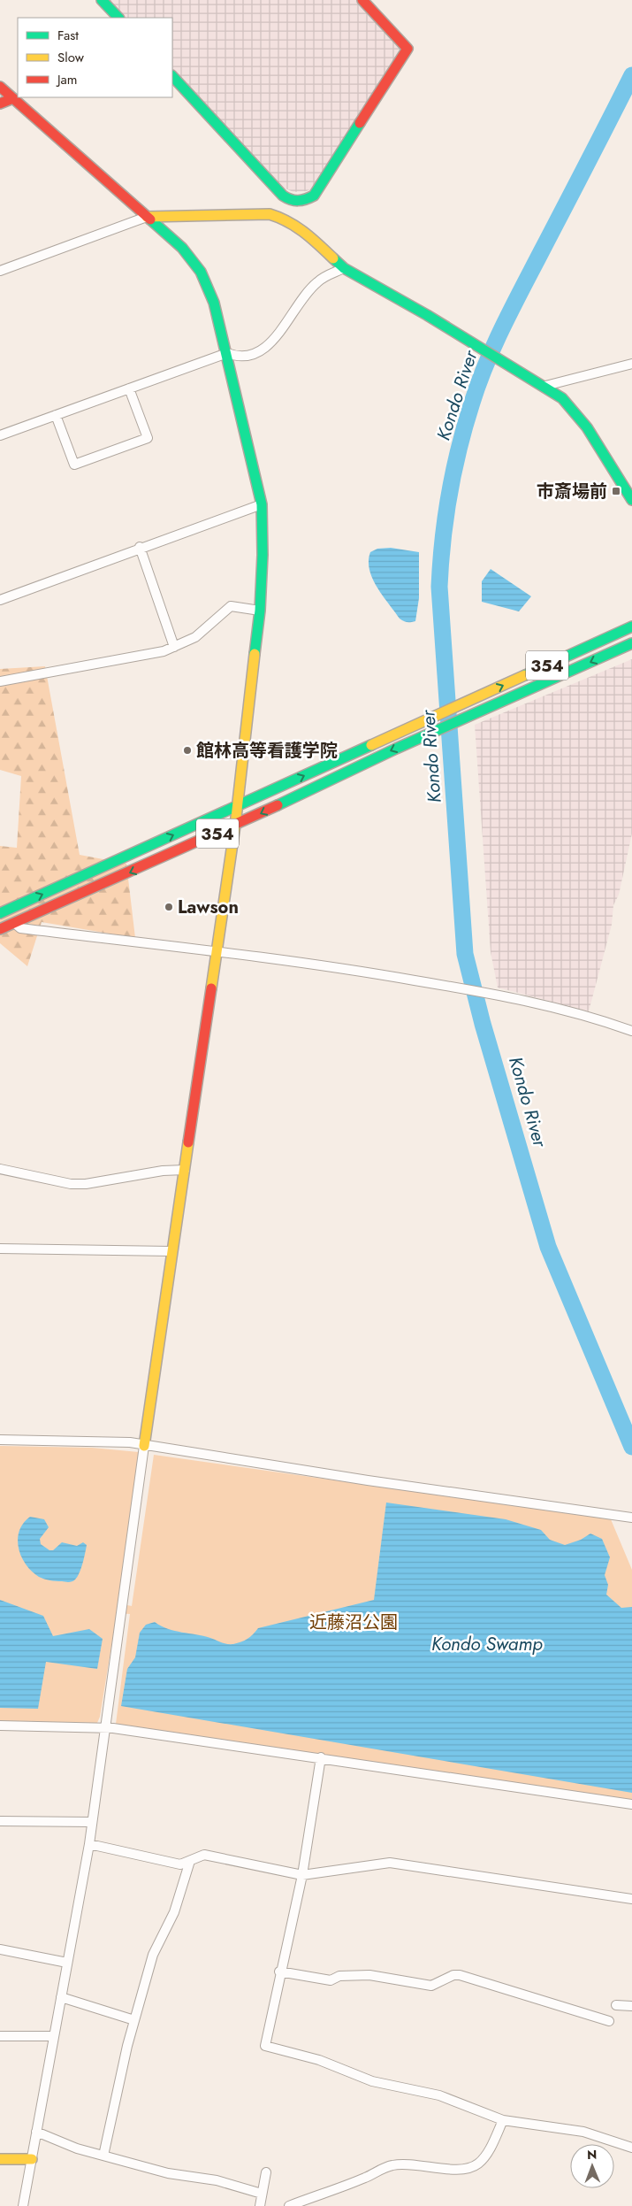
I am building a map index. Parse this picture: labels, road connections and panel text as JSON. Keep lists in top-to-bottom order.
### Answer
{
  "streets": {
    "main road": ["354"]
  },
  "water": ["Kondo River", "Kondo Swamp"],
  "parks": ["近藤沼公園"],
  "places": {
    "transit": ["市斎場前"],
    "other": ["館林高等看護学院", "Lawson"]
  },
  "legend": ["Fast", "Slow", "Jam"],
  "north": "top"
}
